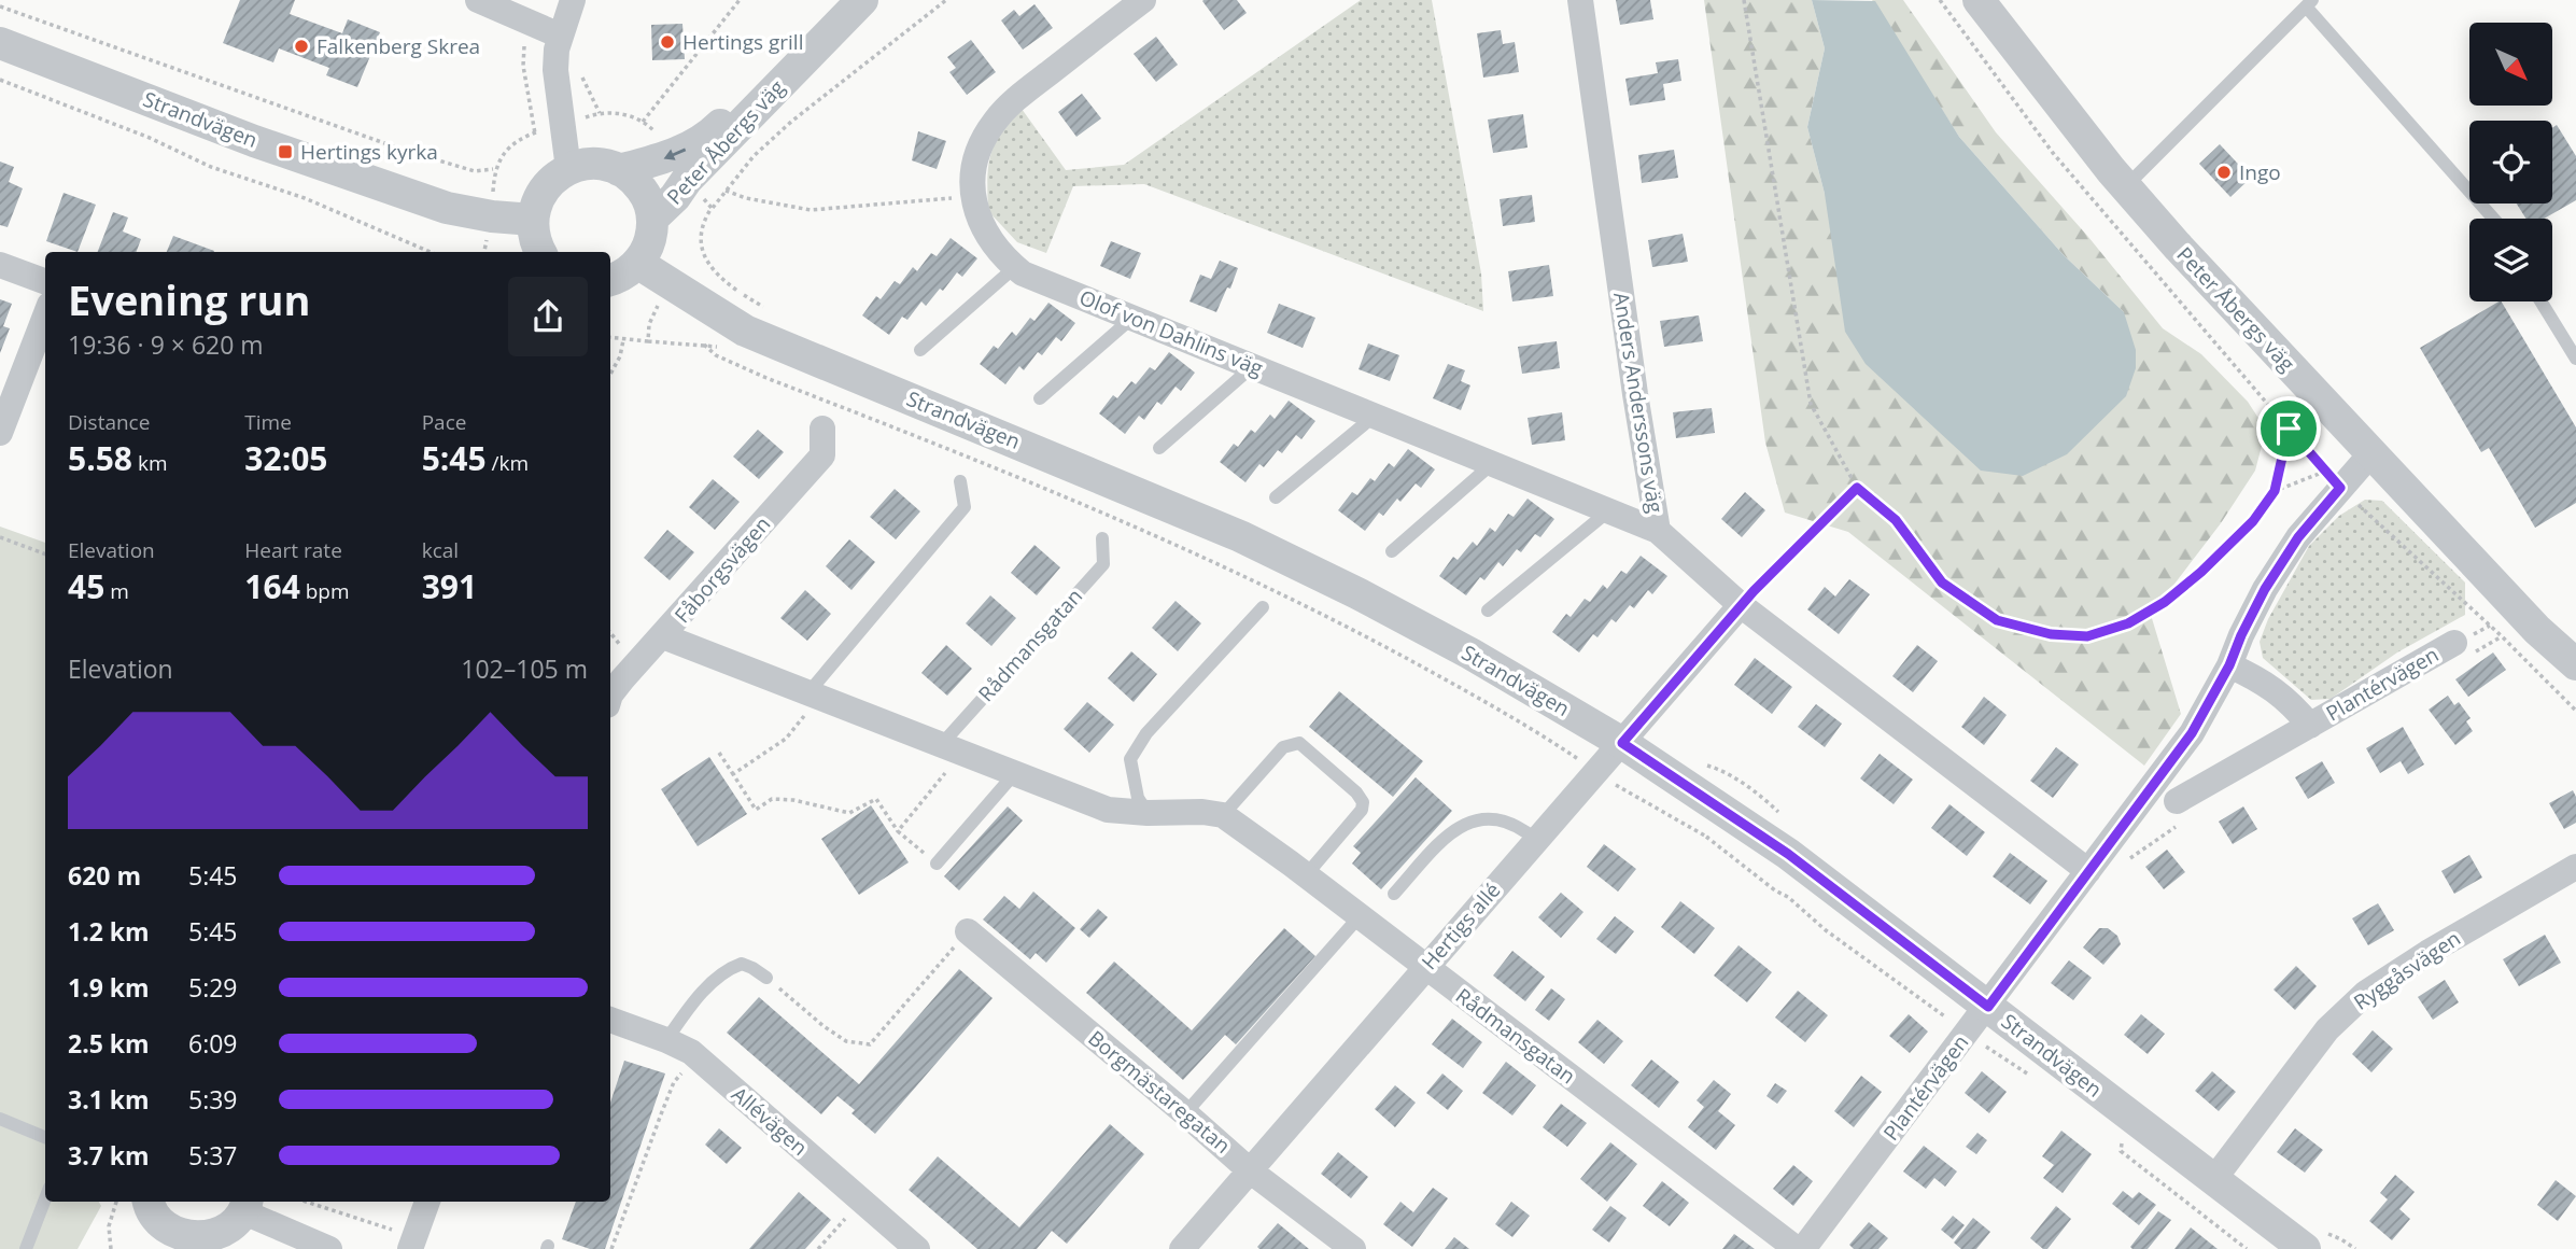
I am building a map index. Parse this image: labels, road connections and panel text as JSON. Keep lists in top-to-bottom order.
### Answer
{
  "streets": {
    "street": [
      "Strandvägen",
      "Peter Åbergs väg",
      "Olof von Dahlins väg",
      "Anders Anderssons väg",
      "Fåborgsvägen",
      "Rådmansgatan",
      "Plantérvägen",
      "Hertigs allé",
      "Ryggåsvägen",
      "Borgmästaregatan",
      "Allévägen"
    ]
  },
  "crossings": [
    ["Strandvägen", "Plantérvägen"],
    ["Strandvägen", "Hertigs allé"],
    ["Strandvägen", "Ryggåsvägen"],
    ["Peter Åbergs väg", "Plantérvägen"],
    ["Olof von Dahlins väg", "Anders Anderssons väg"],
    ["Anders Anderssons väg", "Plantérvägen"],
    ["Anders Anderssons väg", "Hertigs allé"],
    ["Rådmansgatan", "Hertigs allé"],
    ["Hertigs allé", "Borgmästaregatan"]
  ],
  "places": {
    "other": ["Hertings grill", "Falkenberg Skrea", "Ingo"],
    "transit": ["Hertings kyrka"]
  },
  "north": "bottom right",
  "page": {
    "heading": ["Evening run", "19:36 · 9 × 620 m"],
    "stats": [
      ["Distance", "5.58 km"],
      ["Time", "32:05"],
      ["Pace", "5:45 /km"],
      ["Elevation", "45 m"],
      ["Heart rate", "164 bpm"],
      ["kcal", "391"]
    ],
    "chart": ["Elevation", "102–105 m"],
    "list": [
      {
        "name": "620 m",
        "note": "5:45"
      },
      {
        "name": "1.2 km",
        "note": "5:45"
      },
      {
        "name": "1.9 km",
        "note": "5:29"
      },
      {
        "name": "2.5 km",
        "note": "6:09"
      },
      {
        "name": "3.1 km",
        "note": "5:39"
      },
      {
        "name": "3.7 km",
        "note": "5:37"
      }
    ]
  }
}
